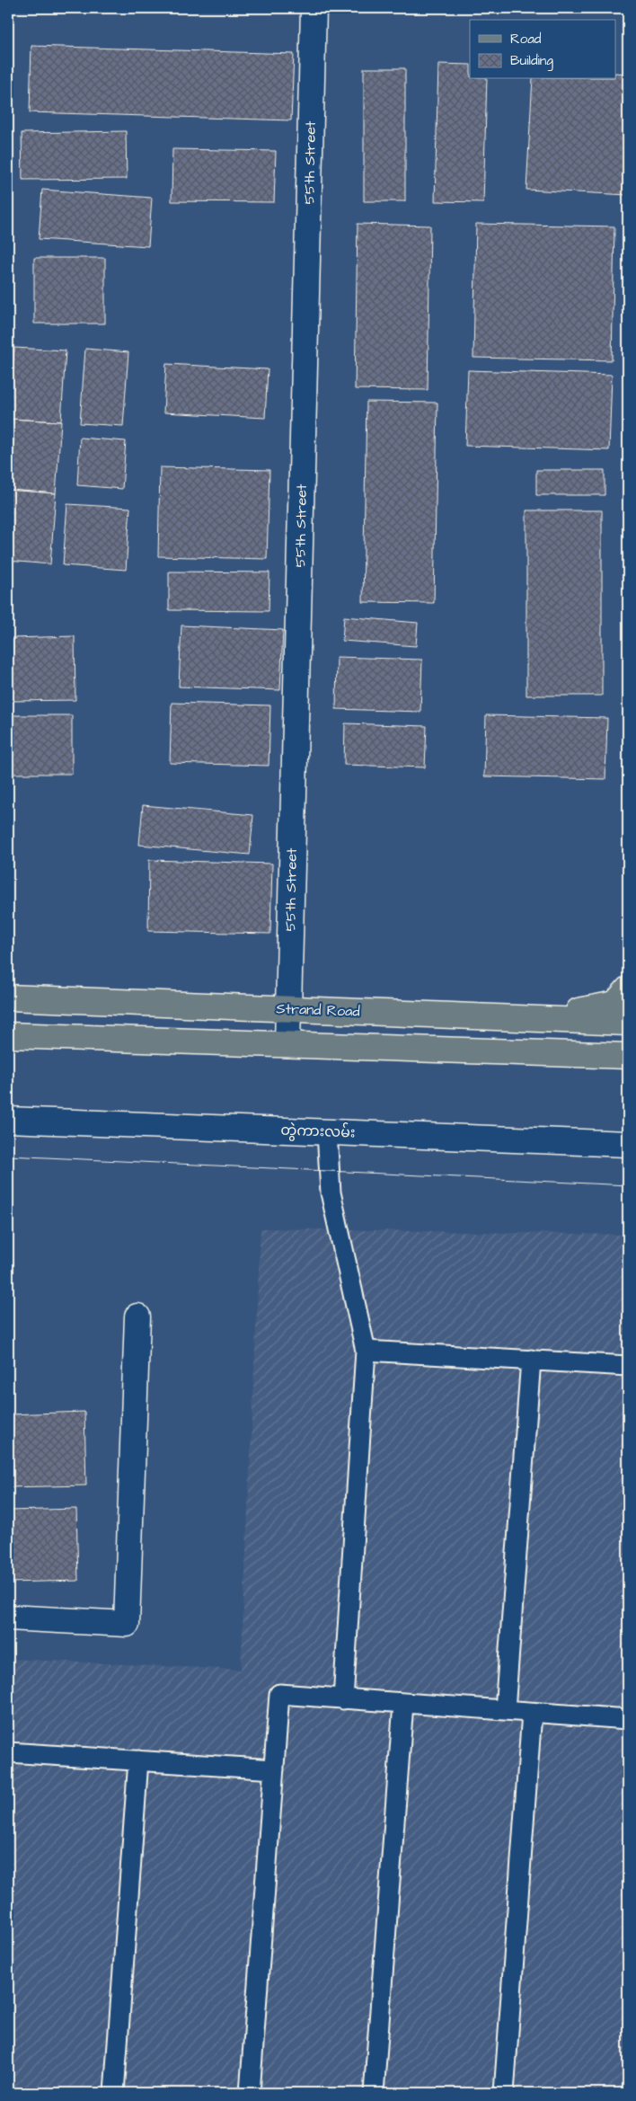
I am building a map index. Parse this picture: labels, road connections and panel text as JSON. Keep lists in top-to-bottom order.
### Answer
{
  "streets": {
    "main road": ["Strand Road"],
    "street": ["55th Street", "တွဲကားလမ်း"]
  },
  "crossings": [
    ["55th Street", "Strand Road"]
  ],
  "legend": ["Road", "Building"]
}
